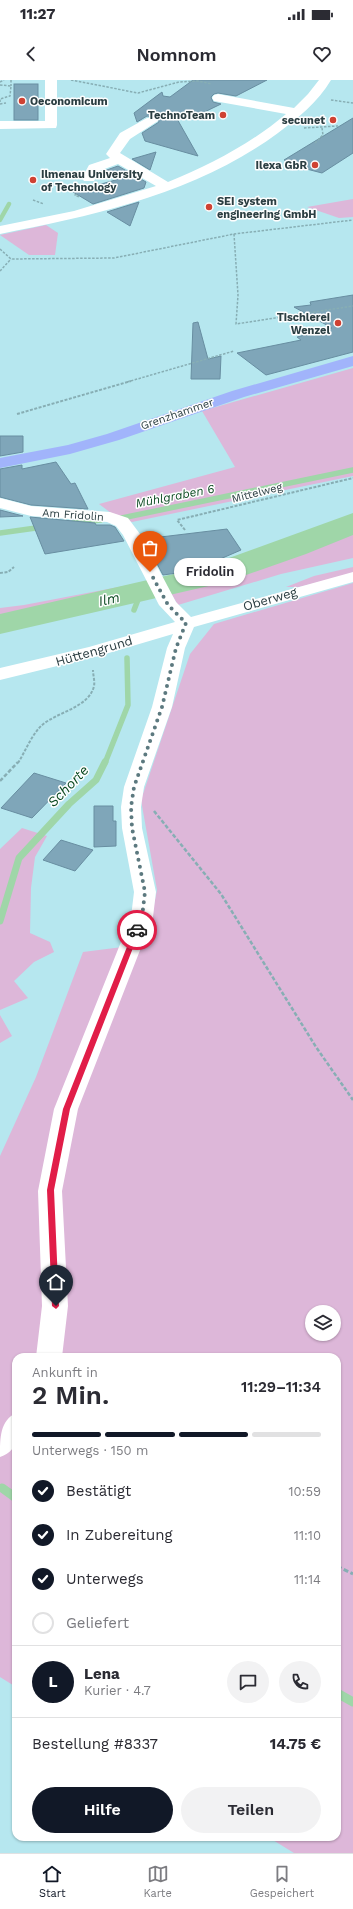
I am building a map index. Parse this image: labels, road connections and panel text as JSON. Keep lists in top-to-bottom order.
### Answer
{
  "streets": {
    "main road": ["Grenzhammer"],
    "street": ["Am Fridolin", "Oberweg", "Hüttengrund"],
    "path": ["Mittelweg"]
  },
  "crossings": [
    ["Am Fridolin", "Oberweg"],
    ["Am Fridolin", "Hüttengrund"],
    ["Oberweg", "Hüttengrund"]
  ],
  "water": ["Mühlgraben 6", "Ilm", "Schorte"],
  "places": [
    "Oeconomicum",
    "TechnoTeam",
    "secunet",
    "Ilexa GbR",
    "Ilmenau University of Technology",
    "SEI system engineering GmbH",
    "Tischlerei Wenzel",
    "Fridolin"
  ],
  "page": {
    "status": "11:27",
    "header": "Nomnom",
    "bubble": "Fridolin",
    "heading": ["2 Min.", "Ankunft in", "11:29–11:34"],
    "panel": [
      "Lena",
      "Kurier · 4.7",
      "Bestellung #8337",
      "14.75 €"
    ],
    "bar": "Unterwegs · 150 m",
    "list": [
      ["Bestätigt", "10:59"],
      ["In Zubereitung", "11:10"],
      ["Unterwegs", "11:14"],
      "Geliefert"
    ],
    "round": "L",
    "buttons": ["Hilfe", "Teilen"],
    "tabs": ["Start", "Karte", "Gespeichert"]
  }
}
